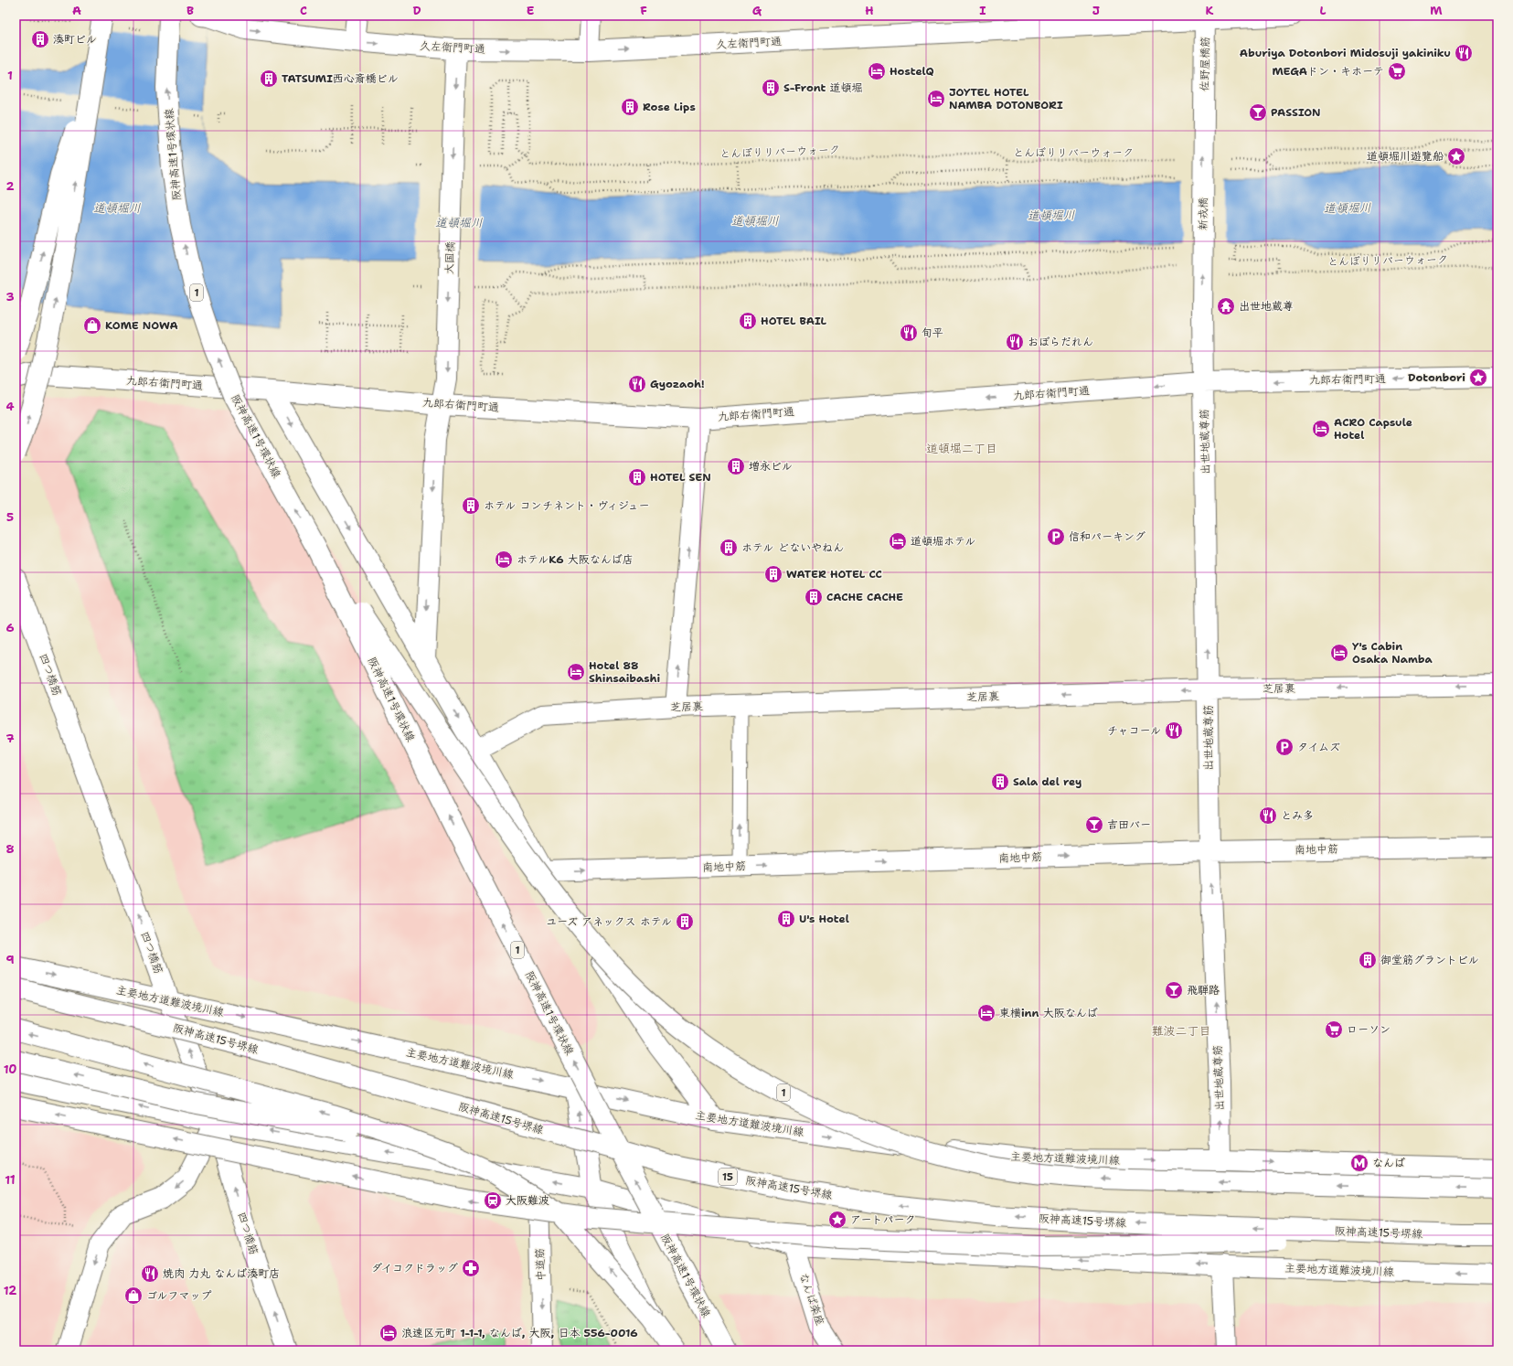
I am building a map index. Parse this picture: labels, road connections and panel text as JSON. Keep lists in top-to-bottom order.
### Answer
{
  "streets": {
    "main road": [
      "久左衛門町通",
      "佐野屋橋筋",
      "阪神高速1号環状線",
      "新戎橋",
      "大国橋",
      "1",
      "九郎右衛門町通",
      "出世地蔵尊筋",
      "四つ橋筋",
      "芝居裏",
      "南地中筋",
      "主要地方道難波境川線",
      "阪神高速15号堺線",
      "15",
      "中道筋",
      "なんば楽座"
    ],
    "path": ["とんぼりリバーウォーク"]
  },
  "crossings": [
    ["久左衛門町通", "佐野屋橋筋"],
    ["久左衛門町通", "大国橋"],
    ["佐野屋橋筋", "新戎橋"],
    ["阪神高速1号環状線", "1"],
    ["新戎橋", "出世地蔵尊筋"],
    ["大国橋", "九郎右衛門町通"],
    ["九郎右衛門町通", "出世地蔵尊筋"],
    ["出世地蔵尊筋", "芝居裏"],
    ["出世地蔵尊筋", "南地中筋"],
    ["出世地蔵尊筋", "主要地方道難波境川線"],
    ["四つ橋筋", "主要地方道難波境川線"],
    ["主要地方道難波境川線", "中道筋"],
    ["主要地方道難波境川線", "なんば楽座"]
  ],
  "one_way": [
    "久左衛門町通",
    "新戎橋",
    "大国橋",
    "九郎右衛門町通",
    "出世地蔵尊筋",
    "四つ橋筋",
    "芝居裏",
    "南地中筋"
  ],
  "districts": ["道頓堀二丁目", "難波二丁目"],
  "water": ["道頓堀川"],
  "places": {
    "building": [
      "湊町ビル",
      "TATSUMI西心斎橋ビル",
      "S-Front 道頓堀",
      "Rose Lips",
      "HOTEL BAIL",
      "増永ビル",
      "HOTEL SEN",
      "ホテル コンチネント・ヴィジュー",
      "ホテル どないやねん",
      "WATER HOTEL CC",
      "CACHE CACHE",
      "Sala del rey",
      "U's Hotel",
      "ユーズ アネックス ホテル",
      "御堂筋グラントビル"
    ],
    "restaurant": [
      "Aburiya Dotonbori Midosuji yakiniku",
      "旬平",
      "おぼらだれん",
      "Gyozaoh!",
      "チャコール",
      "とみ多",
      "焼肉 力丸 なんば湊町店"
    ],
    "hotel": [
      "HostelQ",
      "JOYTEL HOTEL NAMBA DOTONBORI",
      "ACRO Capsule Hotel",
      "道頓堀ホテル",
      "ホテルK6 大阪なんば店",
      "Y's Cabin Osaka Namba",
      "Hotel 88 Shinsaibashi",
      "東横inn 大阪なんば",
      "浪速区元町 1-1-1, なんば, 大阪, 日本 556-0016"
    ],
    "supermarket": ["MEGAドン・キホーテ", "ローソン"],
    "bar": ["PASSION", "吉田バー", "飛騨路"],
    "place": ["道頓堀川遊覽船", "Dotonbori", "アートパーク"],
    "temple": ["出世地蔵尊"],
    "shop": ["KOME NOWA", "ゴルフマップ"],
    "parking": ["信和パーキング", "タイムズ"],
    "metro station": ["なんば"],
    "station": ["大阪難波"],
    "pharmacy": ["ダイコクドラッグ"]
  },
  "grid": {
    "columns": [
      "A",
      "B",
      "C",
      "D",
      "E",
      "F",
      "G",
      "H",
      "I",
      "J",
      "K",
      "L",
      "M"
    ],
    "rows": [
      "1",
      "2",
      "3",
      "4",
      "5",
      "6",
      "7",
      "8",
      "9",
      "10",
      "11",
      "12"
    ]
  }
}
